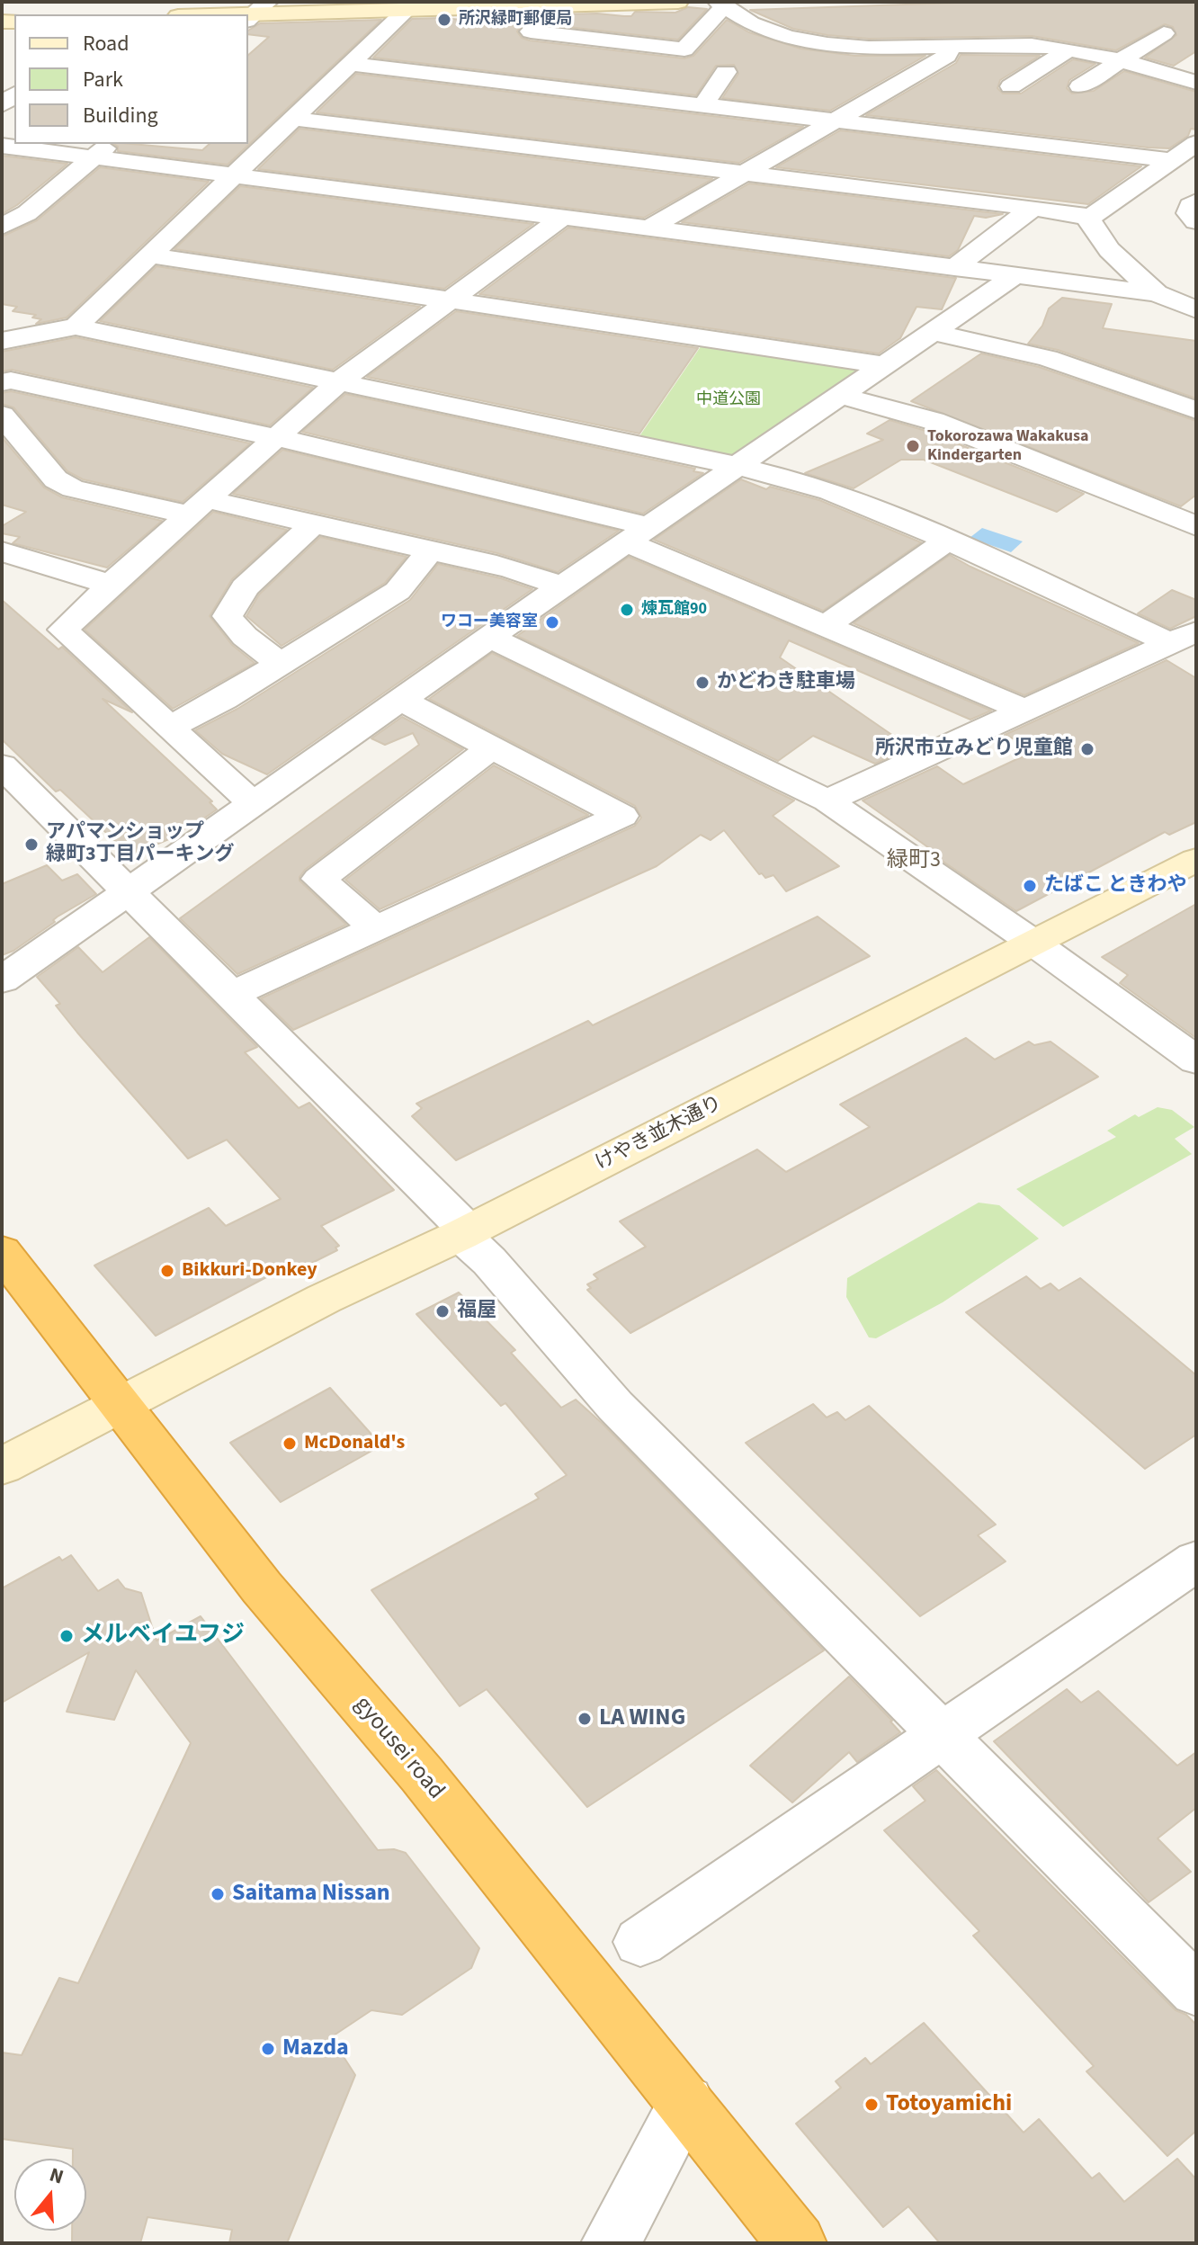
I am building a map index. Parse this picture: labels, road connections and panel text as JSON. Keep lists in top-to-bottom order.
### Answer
{
  "streets": {
    "highway": ["gyousei road"],
    "street": ["けやき並木通り"]
  },
  "crossings": [
    ["けやき並木通り", "gyousei road"]
  ],
  "districts": ["緑町3"],
  "parks": ["中道公園"],
  "places": [
    "所沢緑町郵便局",
    "Tokorozawa Wakakusa Kindergarten",
    "煉瓦館90",
    "ワコー美容室",
    "かどわき駐車場",
    "所沢市立みどり児童館",
    "アパマンショップ 緑町3丁目パーキング",
    "たばこ ときわや",
    "Bikkuri-Donkey",
    "福屋",
    "McDonald's",
    "メルベイユフジ",
    "LA WING",
    "Saitama Nissan",
    "Mazda",
    "Totoyamichi"
  ],
  "legend": ["Road", "Park", "Building"],
  "north": "top"
}
